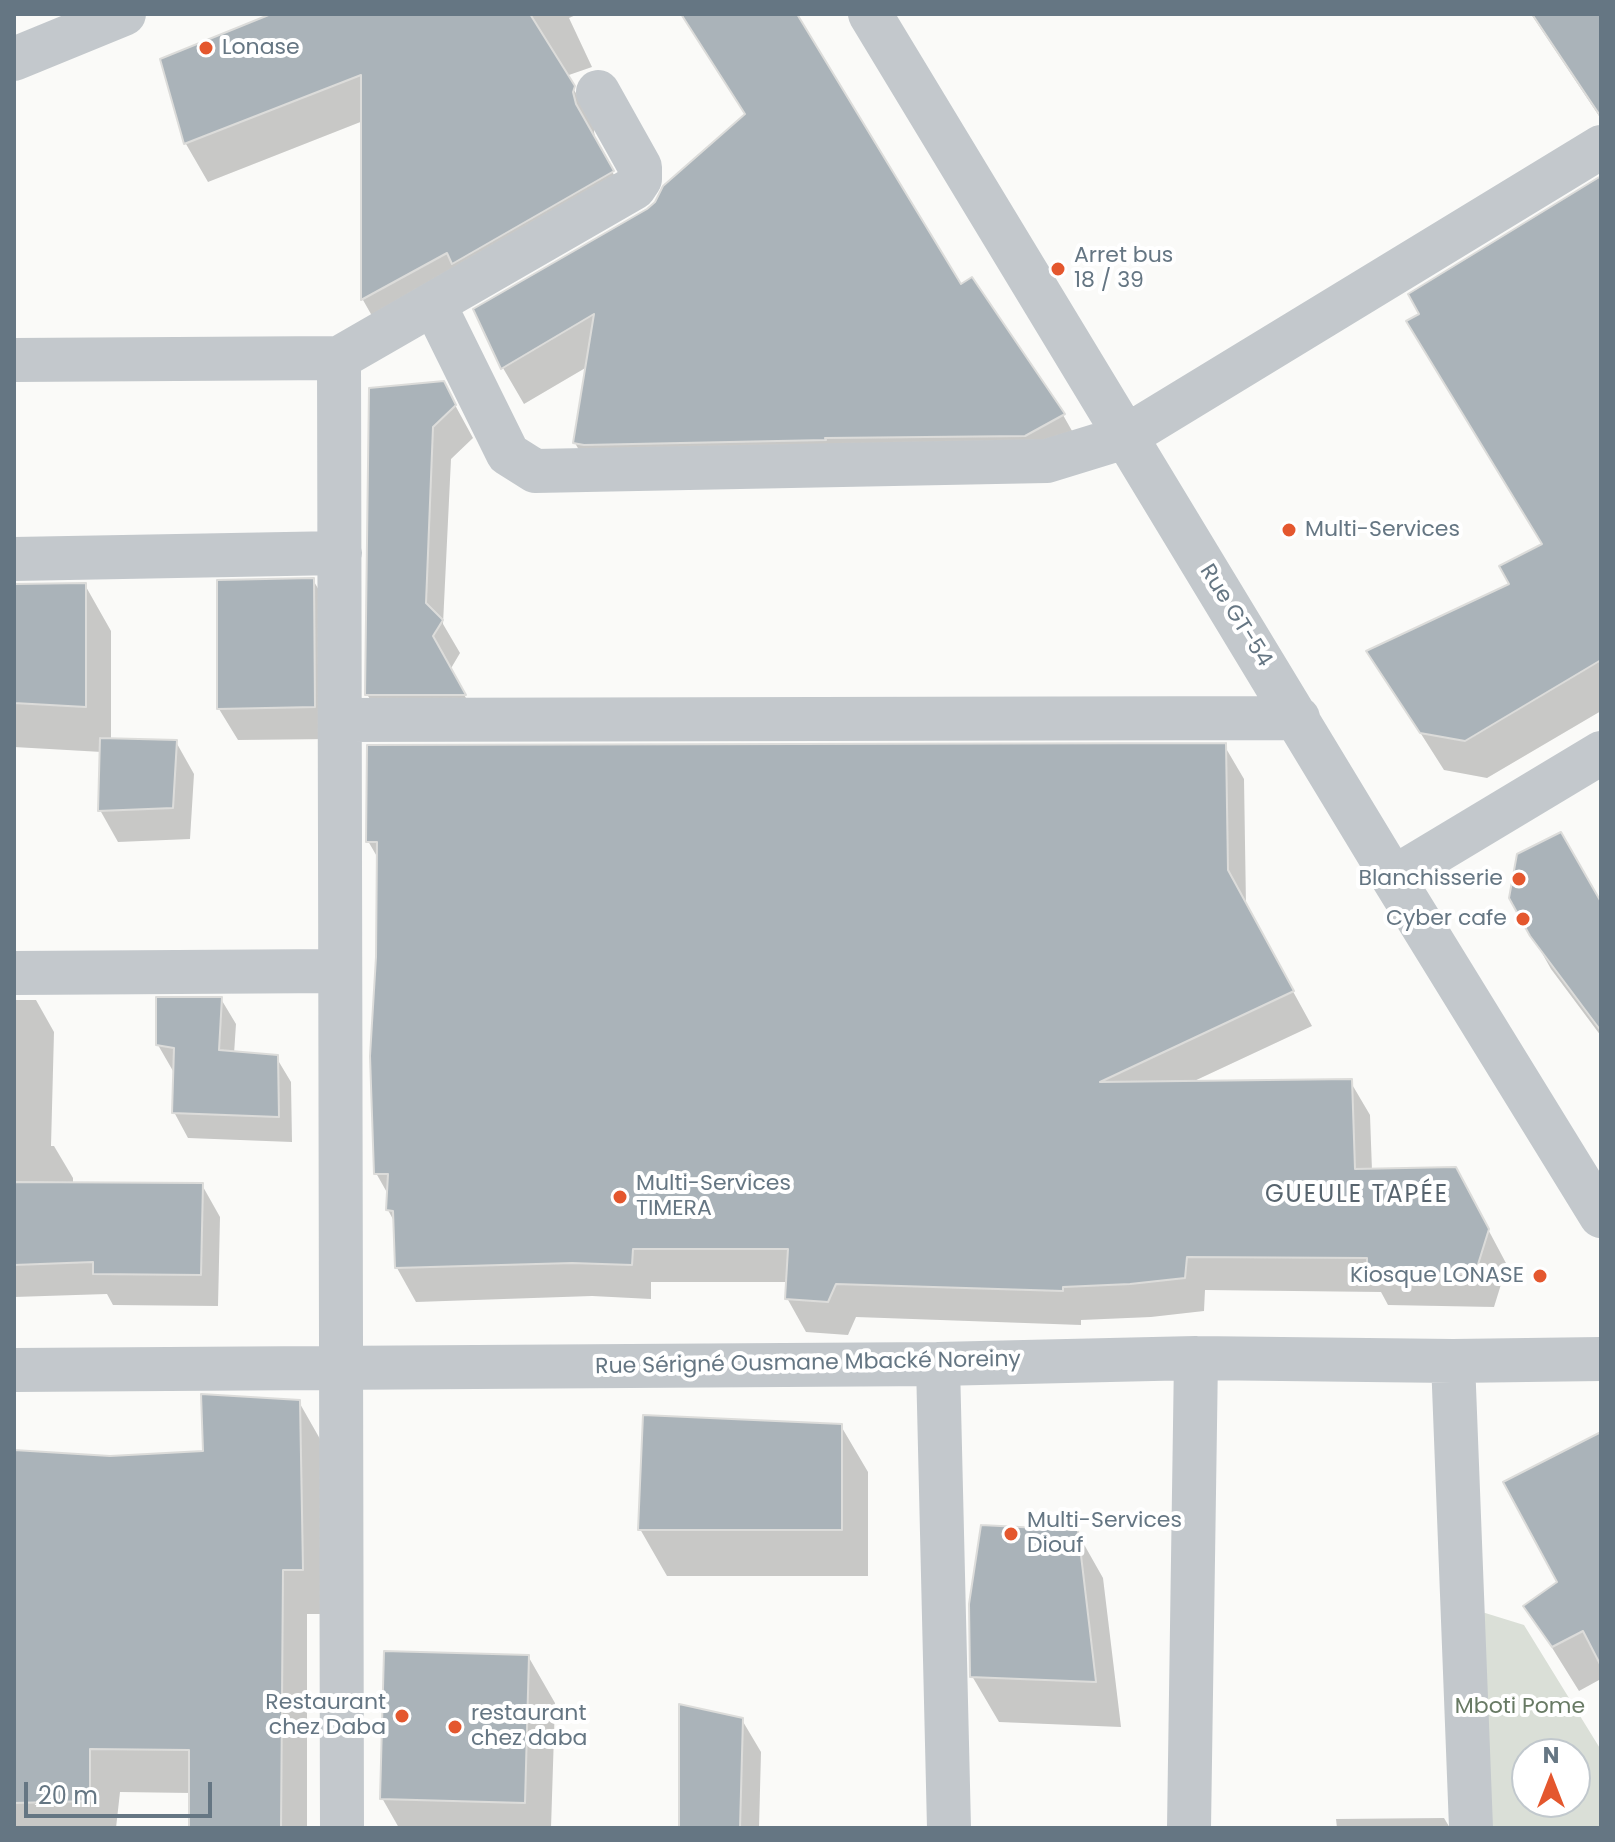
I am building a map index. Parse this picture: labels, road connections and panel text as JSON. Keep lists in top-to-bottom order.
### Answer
{
  "streets": {
    "street": ["Rue GT-54", "Rue Sérigné Ousmane Mbacké Noreiny"]
  },
  "districts": ["GUEULE TAPÉE"],
  "parks": ["Mboti Pome"],
  "places": [
    "Lonase",
    "Arret bus 18 / 39",
    "Multi-Services",
    "Blanchisserie",
    "Cyber cafe",
    "Multi-Services TIMERA",
    "Kiosque LONASE",
    "Multi-Services Diouf",
    "Restaurant chez Daba",
    "restaurant chez daba"
  ],
  "scale_bar": "20 m",
  "north": "top"
}
